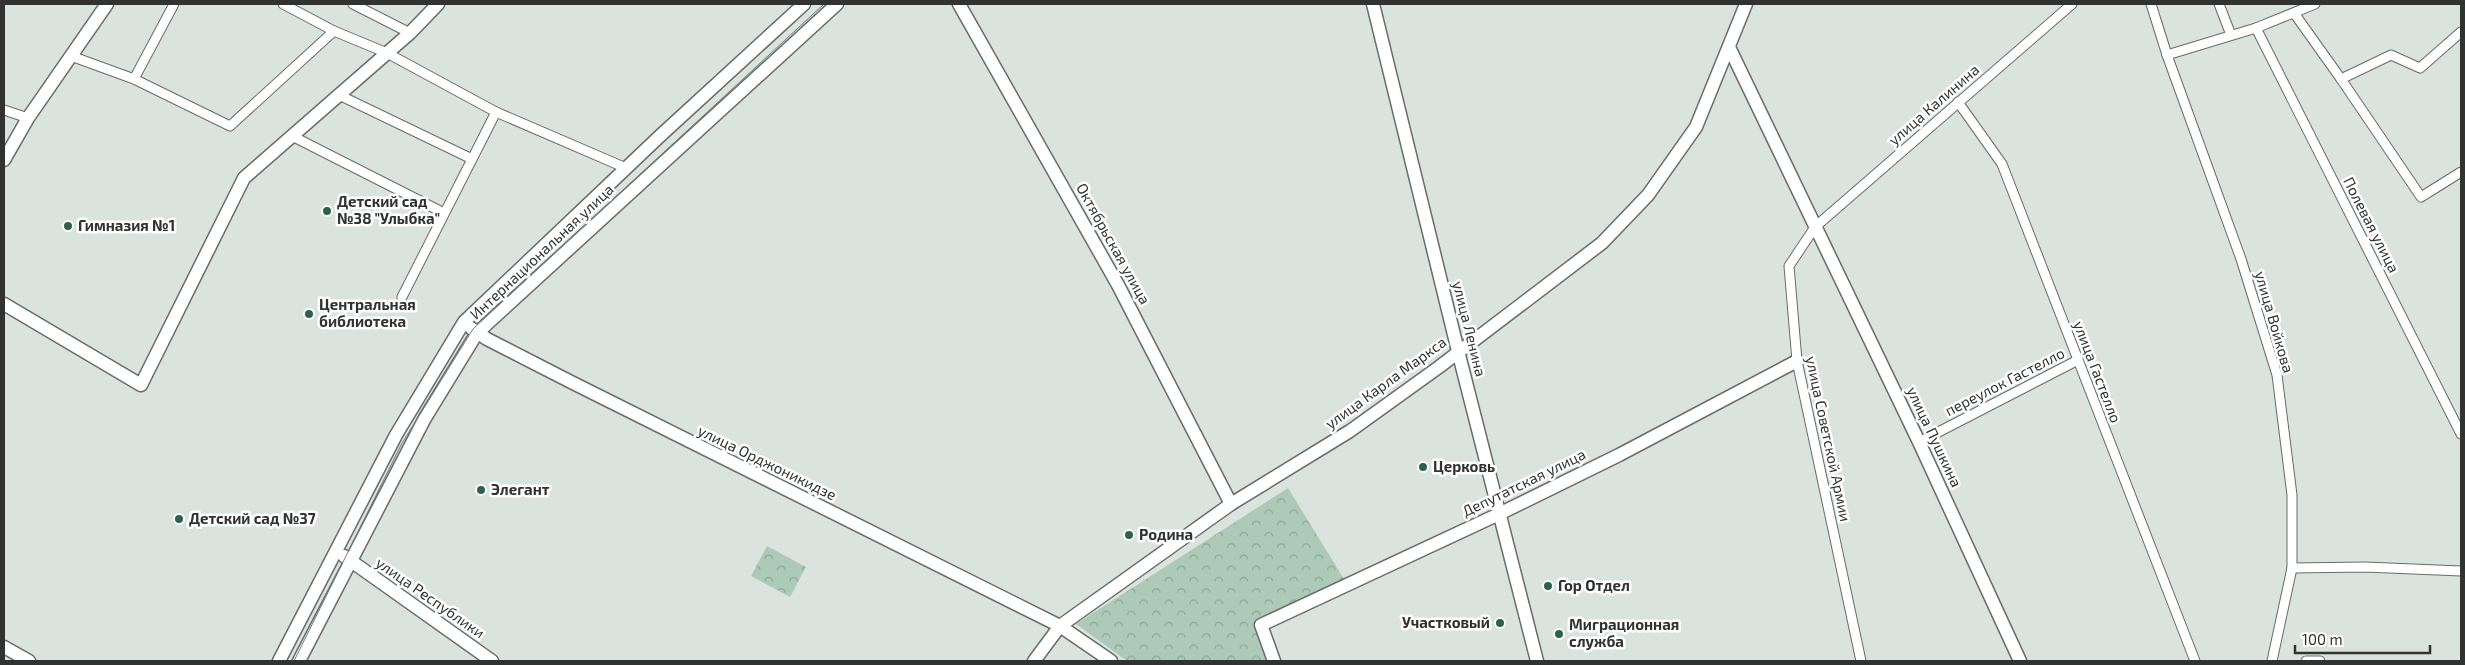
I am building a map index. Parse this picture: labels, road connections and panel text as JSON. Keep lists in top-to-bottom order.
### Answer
{
  "streets": {
    "street": [
      "улица Калинина",
      "Полевая улица",
      "Октябрьская улица",
      "Интернациональная улица",
      "улица Войкова",
      "улица Ленина",
      "улица Гастелло",
      "переулок Гастелло",
      "улица Карла Маркса",
      "улица Пушкина",
      "улица Советской Армии",
      "улица Орджоникидзе",
      "Депутатская улица",
      "улица Республики"
    ]
  },
  "crossings": [
    ["улица Калинина", "улица Гастелло"],
    ["улица Калинина", "улица Пушкина"],
    ["улица Калинина", "улица Советской Армии"],
    ["Октябрьская улица", "улица Карла Маркса"],
    ["Интернациональная улица", "улица Орджоникидзе"],
    ["Интернациональная улица", "улица Республики"],
    ["улица Ленина", "улица Карла Маркса"],
    ["улица Ленина", "Депутатская улица"],
    ["улица Гастелло", "переулок Гастелло"],
    ["переулок Гастелло", "улица Пушкина"],
    ["улица Карла Маркса", "улица Пушкина"],
    ["улица Карла Маркса", "улица Орджоникидзе"],
    ["улица Пушкина", "улица Советской Армии"],
    ["улица Советской Армии", "Депутатская улица"]
  ],
  "places": [
    "Детский сад №38 \"Улыбка\"",
    "Гимназия №1",
    "Центральная библиотека",
    "Церковь",
    "Элегант",
    "Детский сад №37",
    "Родина",
    "Гор Отдел",
    "Участковый",
    "Миграционная служба"
  ],
  "scale_bar": "100 m"
}
